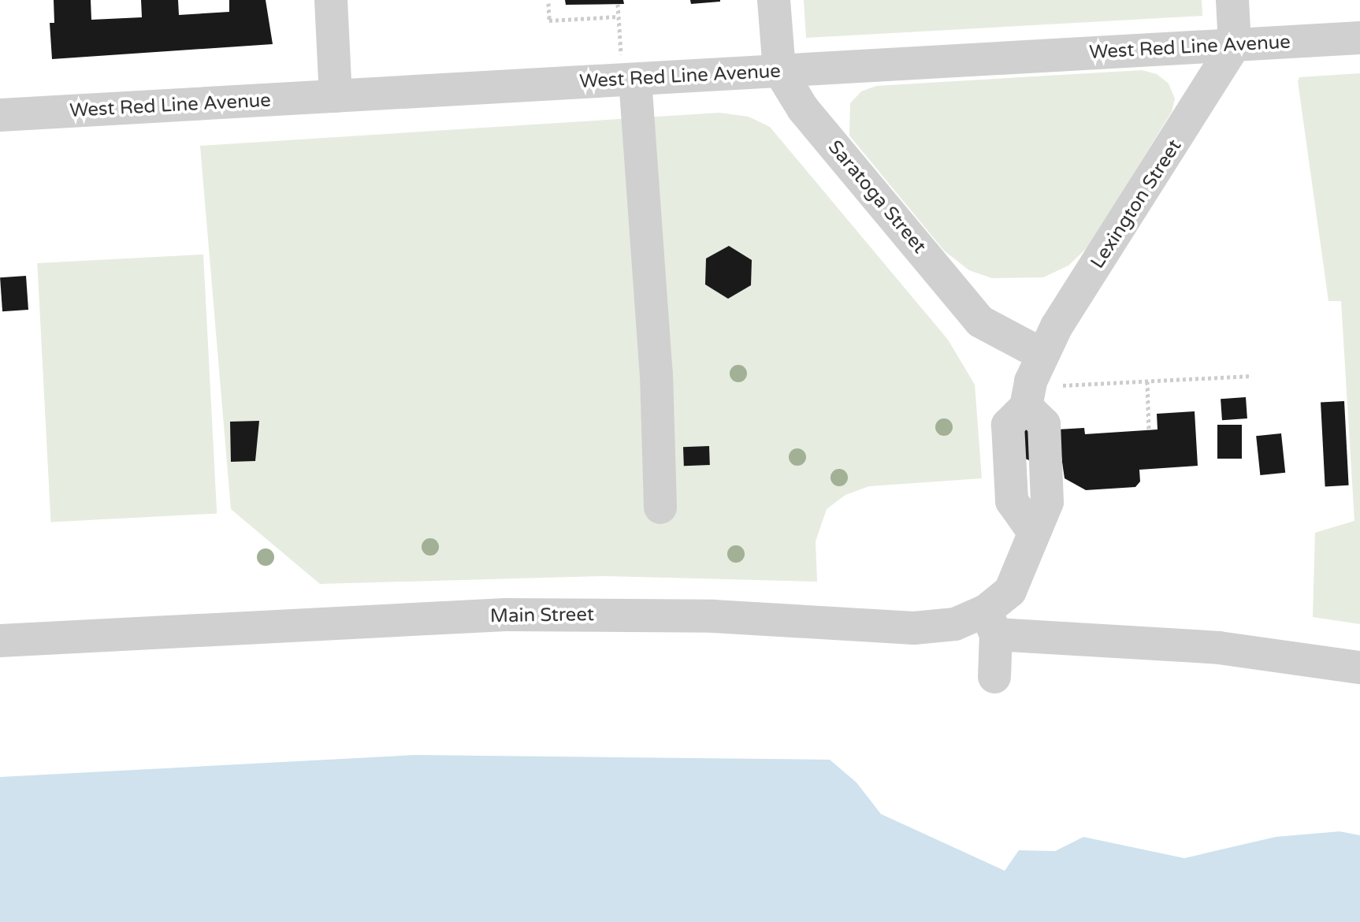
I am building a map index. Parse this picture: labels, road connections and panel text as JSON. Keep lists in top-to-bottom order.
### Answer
{
  "streets": {
    "street": [
      "West Red Line Avenue",
      "Saratoga Street",
      "Lexington Street",
      "Main Street"
    ]
  },
  "crossings": [
    ["West Red Line Avenue", "Saratoga Street"],
    ["West Red Line Avenue", "Lexington Street"],
    ["Saratoga Street", "Lexington Street"],
    ["Lexington Street", "Main Street"]
  ]
}
